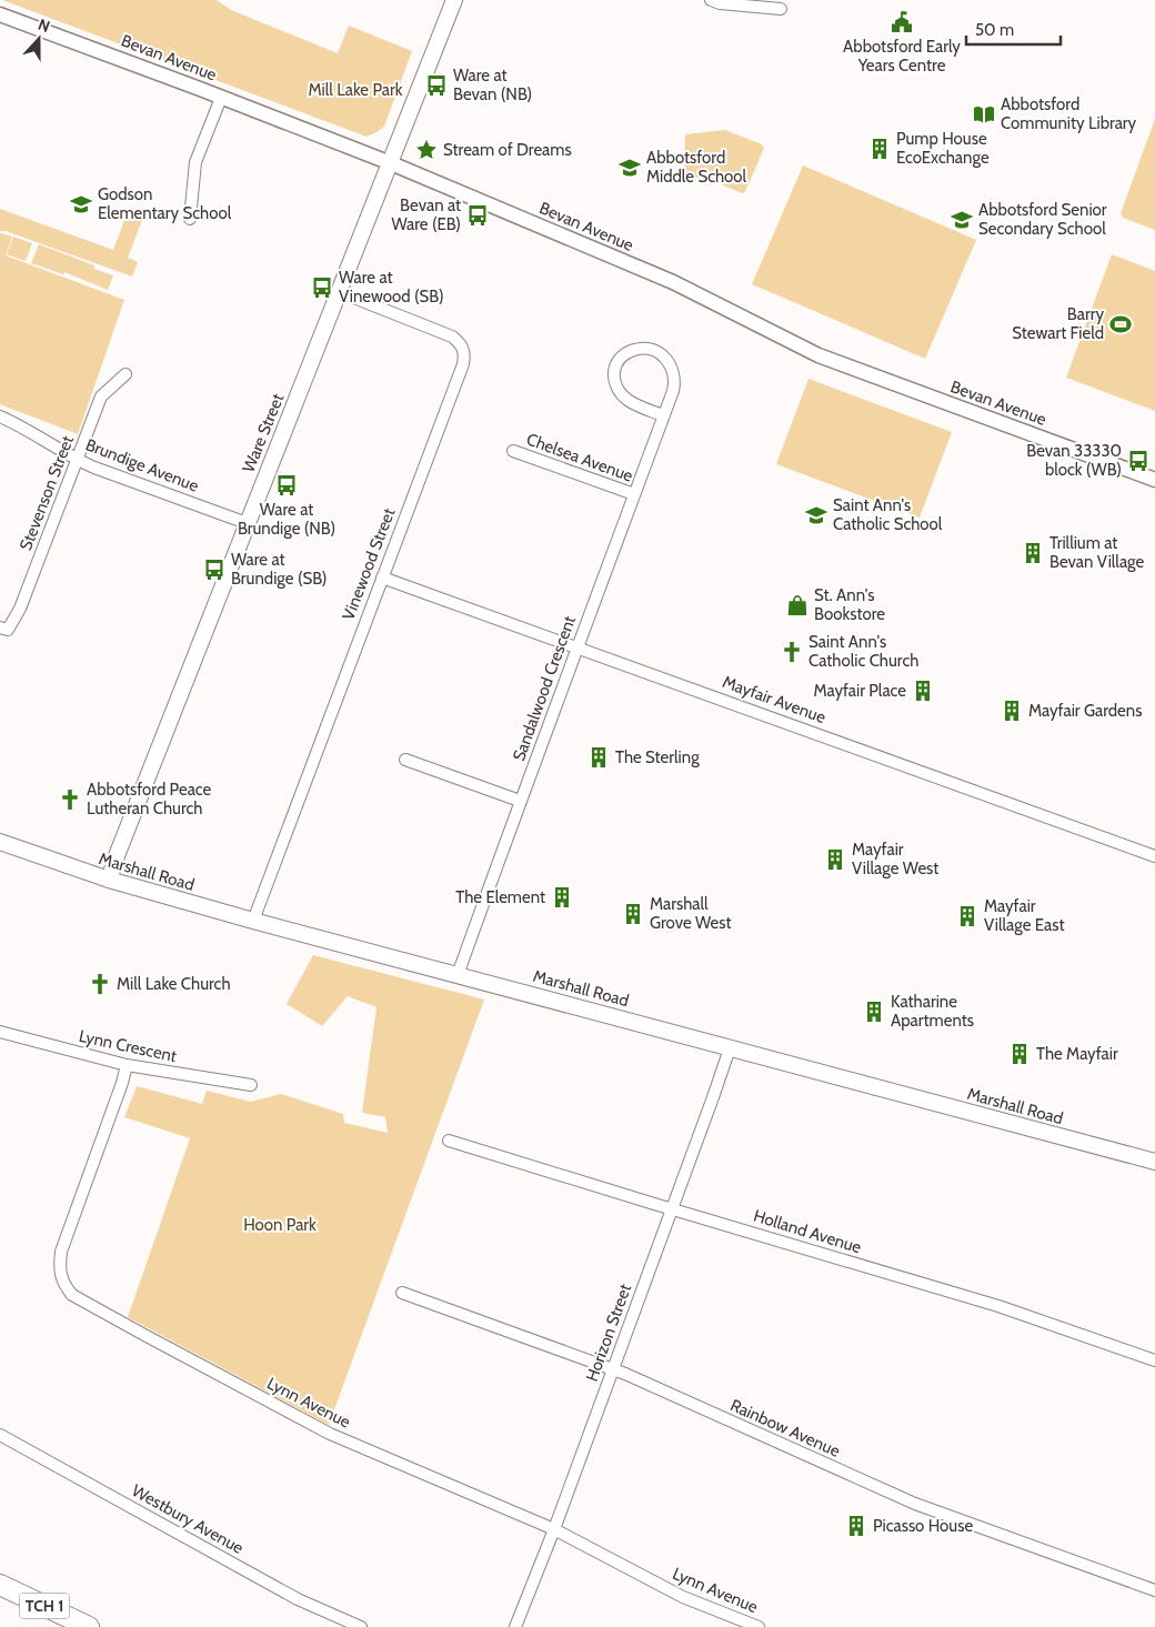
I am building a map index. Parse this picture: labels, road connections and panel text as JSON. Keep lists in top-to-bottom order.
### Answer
{
  "streets": {
    "highway": ["TCH 1"],
    "main road": ["Ware Street", "Marshall Road"],
    "street": [
      "Bevan Avenue",
      "Chelsea Avenue",
      "Brundige Avenue",
      "Stevenson Street",
      "Vinewood Street",
      "Sandalwood Crescent",
      "Mayfair Avenue",
      "Lynn Crescent",
      "Holland Avenue",
      "Horizon Street",
      "Lynn Avenue",
      "Rainbow Avenue",
      "Westbury Avenue"
    ]
  },
  "crossings": [
    ["Bevan Avenue", "Ware Street"],
    ["Ware Street", "Brundige Avenue"],
    ["Ware Street", "Vinewood Street"],
    ["Ware Street", "Marshall Road"],
    ["Chelsea Avenue", "Sandalwood Crescent"],
    ["Brundige Avenue", "Stevenson Street"],
    ["Vinewood Street", "Mayfair Avenue"],
    ["Vinewood Street", "Marshall Road"],
    ["Sandalwood Crescent", "Mayfair Avenue"],
    ["Sandalwood Crescent", "Marshall Road"],
    ["Marshall Road", "Horizon Street"],
    ["Lynn Crescent", "Lynn Avenue"],
    ["Holland Avenue", "Horizon Street"],
    ["Horizon Street", "Lynn Avenue"],
    ["Horizon Street", "Rainbow Avenue"]
  ],
  "parks": ["Mill Lake Park", "Hoon Park"],
  "places": {
    "public building": ["Abbotsford Early Years Centre"],
    "bus stop": [
      "Ware at Bevan (NB)",
      "Bevan at Ware (EB)",
      "Ware at Vinewood (SB)",
      "Bevan 33330 block (WB)",
      "Ware at Brundige (NB)",
      "Ware at Brundige (SB)"
    ],
    "library": ["Abbotsford Community Library"],
    "building": [
      "Pump House EcoExchange",
      "Trillium at Bevan Village",
      "Mayfair Place",
      "Mayfair Gardens",
      "The Sterling",
      "Mayfair Village West",
      "The Element",
      "Marshall Grove West",
      "Mayfair Village East",
      "Katharine Apartments",
      "The Mayfair",
      "Picasso House"
    ],
    "place": ["Stream of Dreams"],
    "school or university": [
      "Abbotsford Middle School",
      "Godson Elementary School",
      "Abbotsford Senior Secondary School",
      "Saint Ann's Catholic School"
    ],
    "sports": ["Barry Stewart Field"],
    "shop": ["St. Ann's Bookstore"],
    "church": ["Saint Ann's Catholic Church", "Abbotsford Peace Lutheran Church", "Mill Lake Church"]
  },
  "scale_bar": "50 m",
  "north": "top"
}
